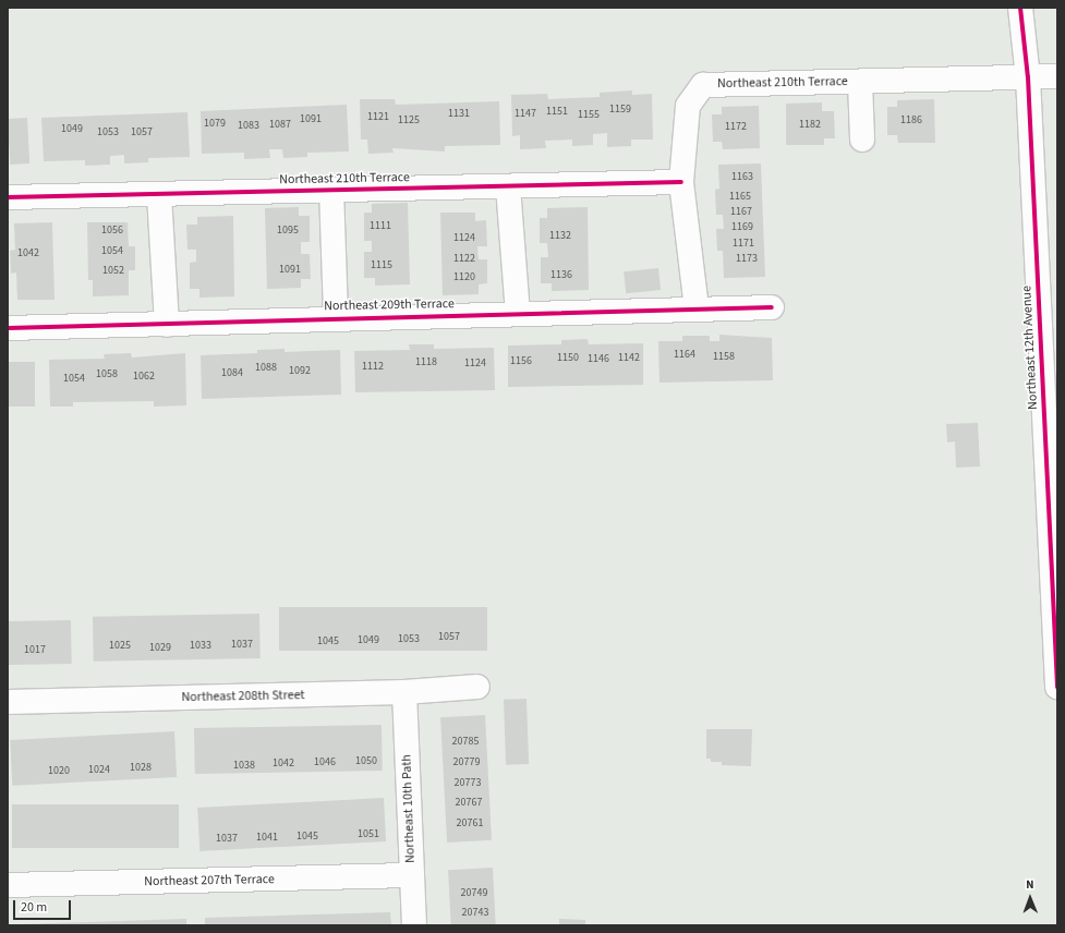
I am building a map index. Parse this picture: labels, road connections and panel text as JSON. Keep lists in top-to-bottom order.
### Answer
{
  "streets": {
    "street": [
      "Northeast 210th Terrace",
      "Northeast 209th Terrace",
      "Northeast 12th Avenue",
      "Northeast 208th Street",
      "Northeast 10th Path",
      "Northeast 207th Terrace"
    ]
  },
  "crossings": [
    ["Northeast 210th Terrace", "Northeast 209th Terrace"],
    ["Northeast 210th Terrace", "Northeast 12th Avenue"],
    ["Northeast 208th Street", "Northeast 10th Path"],
    ["Northeast 10th Path", "Northeast 207th Terrace"]
  ],
  "house_numbers": [
    "1159",
    "1151",
    "1131",
    "1147",
    "1155",
    "1121",
    "1091",
    "1125",
    "1186",
    "1079",
    "1087",
    "1182",
    "1083",
    "1172",
    "1049",
    "1053",
    "1057",
    "1163",
    "1165",
    "1167",
    "1111",
    "1169",
    "1056",
    "1095",
    "1132",
    "1124",
    "1171",
    "1054",
    "1042",
    "1122",
    "1173",
    "1115",
    "1091",
    "1052",
    "1136",
    "1120",
    "1164",
    "1158",
    "1150",
    "1142",
    "1146",
    "1156",
    "1118",
    "1124",
    "1112",
    "1088",
    "1092",
    "1084",
    "1058",
    "1062",
    "1054",
    "1057",
    "1053",
    "1049",
    "1045",
    "1037",
    "1025",
    "1033",
    "1029",
    "1017",
    "20785",
    "1050",
    "1046",
    "20779",
    "1042",
    "1038",
    "1028",
    "1024",
    "1020",
    "20773",
    "20767",
    "20761",
    "1051",
    "1045",
    "1041",
    "1037",
    "20749",
    "20743"
  ],
  "scale_bar": "20 m",
  "north": "top"
}
